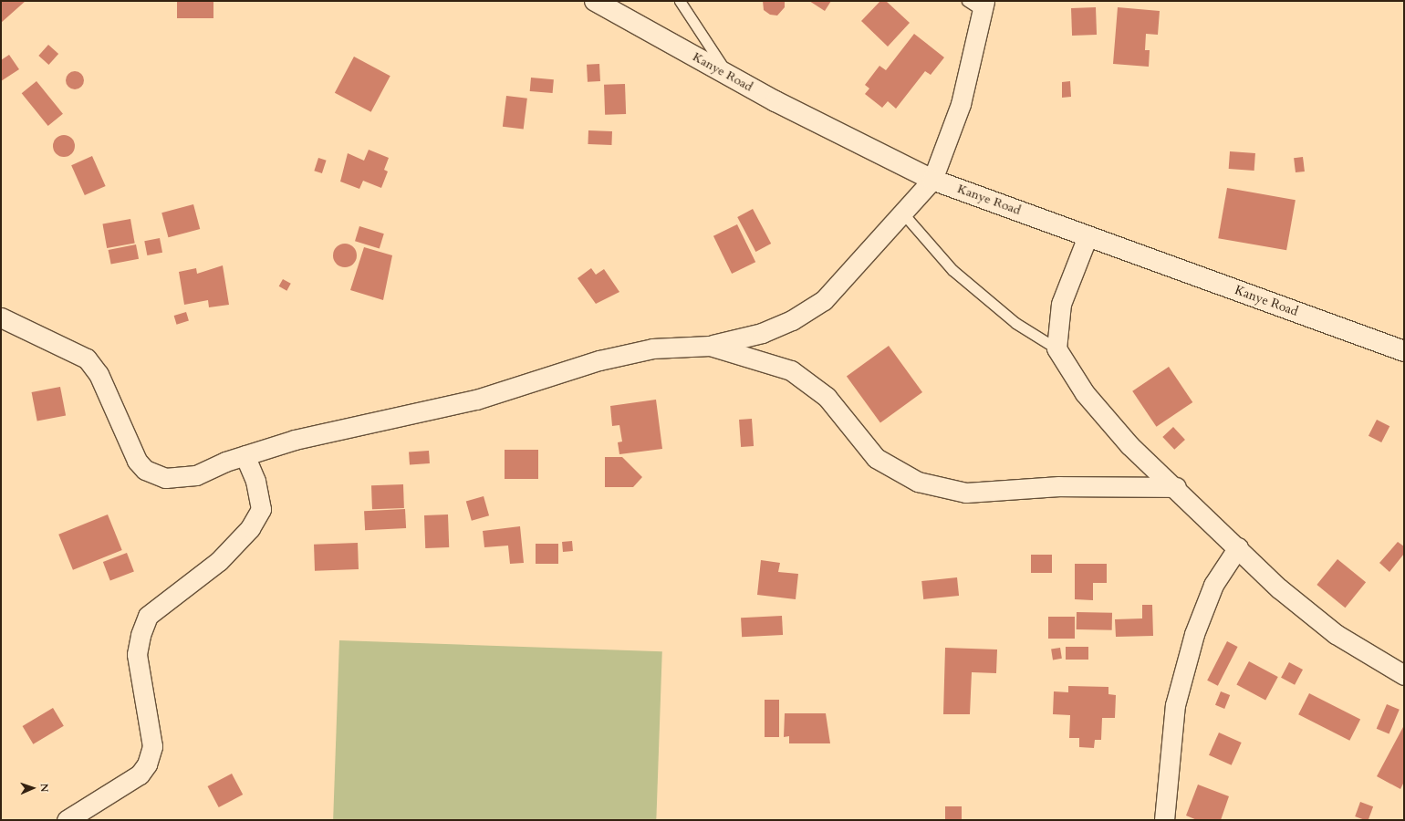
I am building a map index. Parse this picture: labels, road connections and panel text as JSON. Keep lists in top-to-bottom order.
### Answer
{
  "streets": {
    "main road": ["Kanye Road"]
  },
  "north": "right"
}
